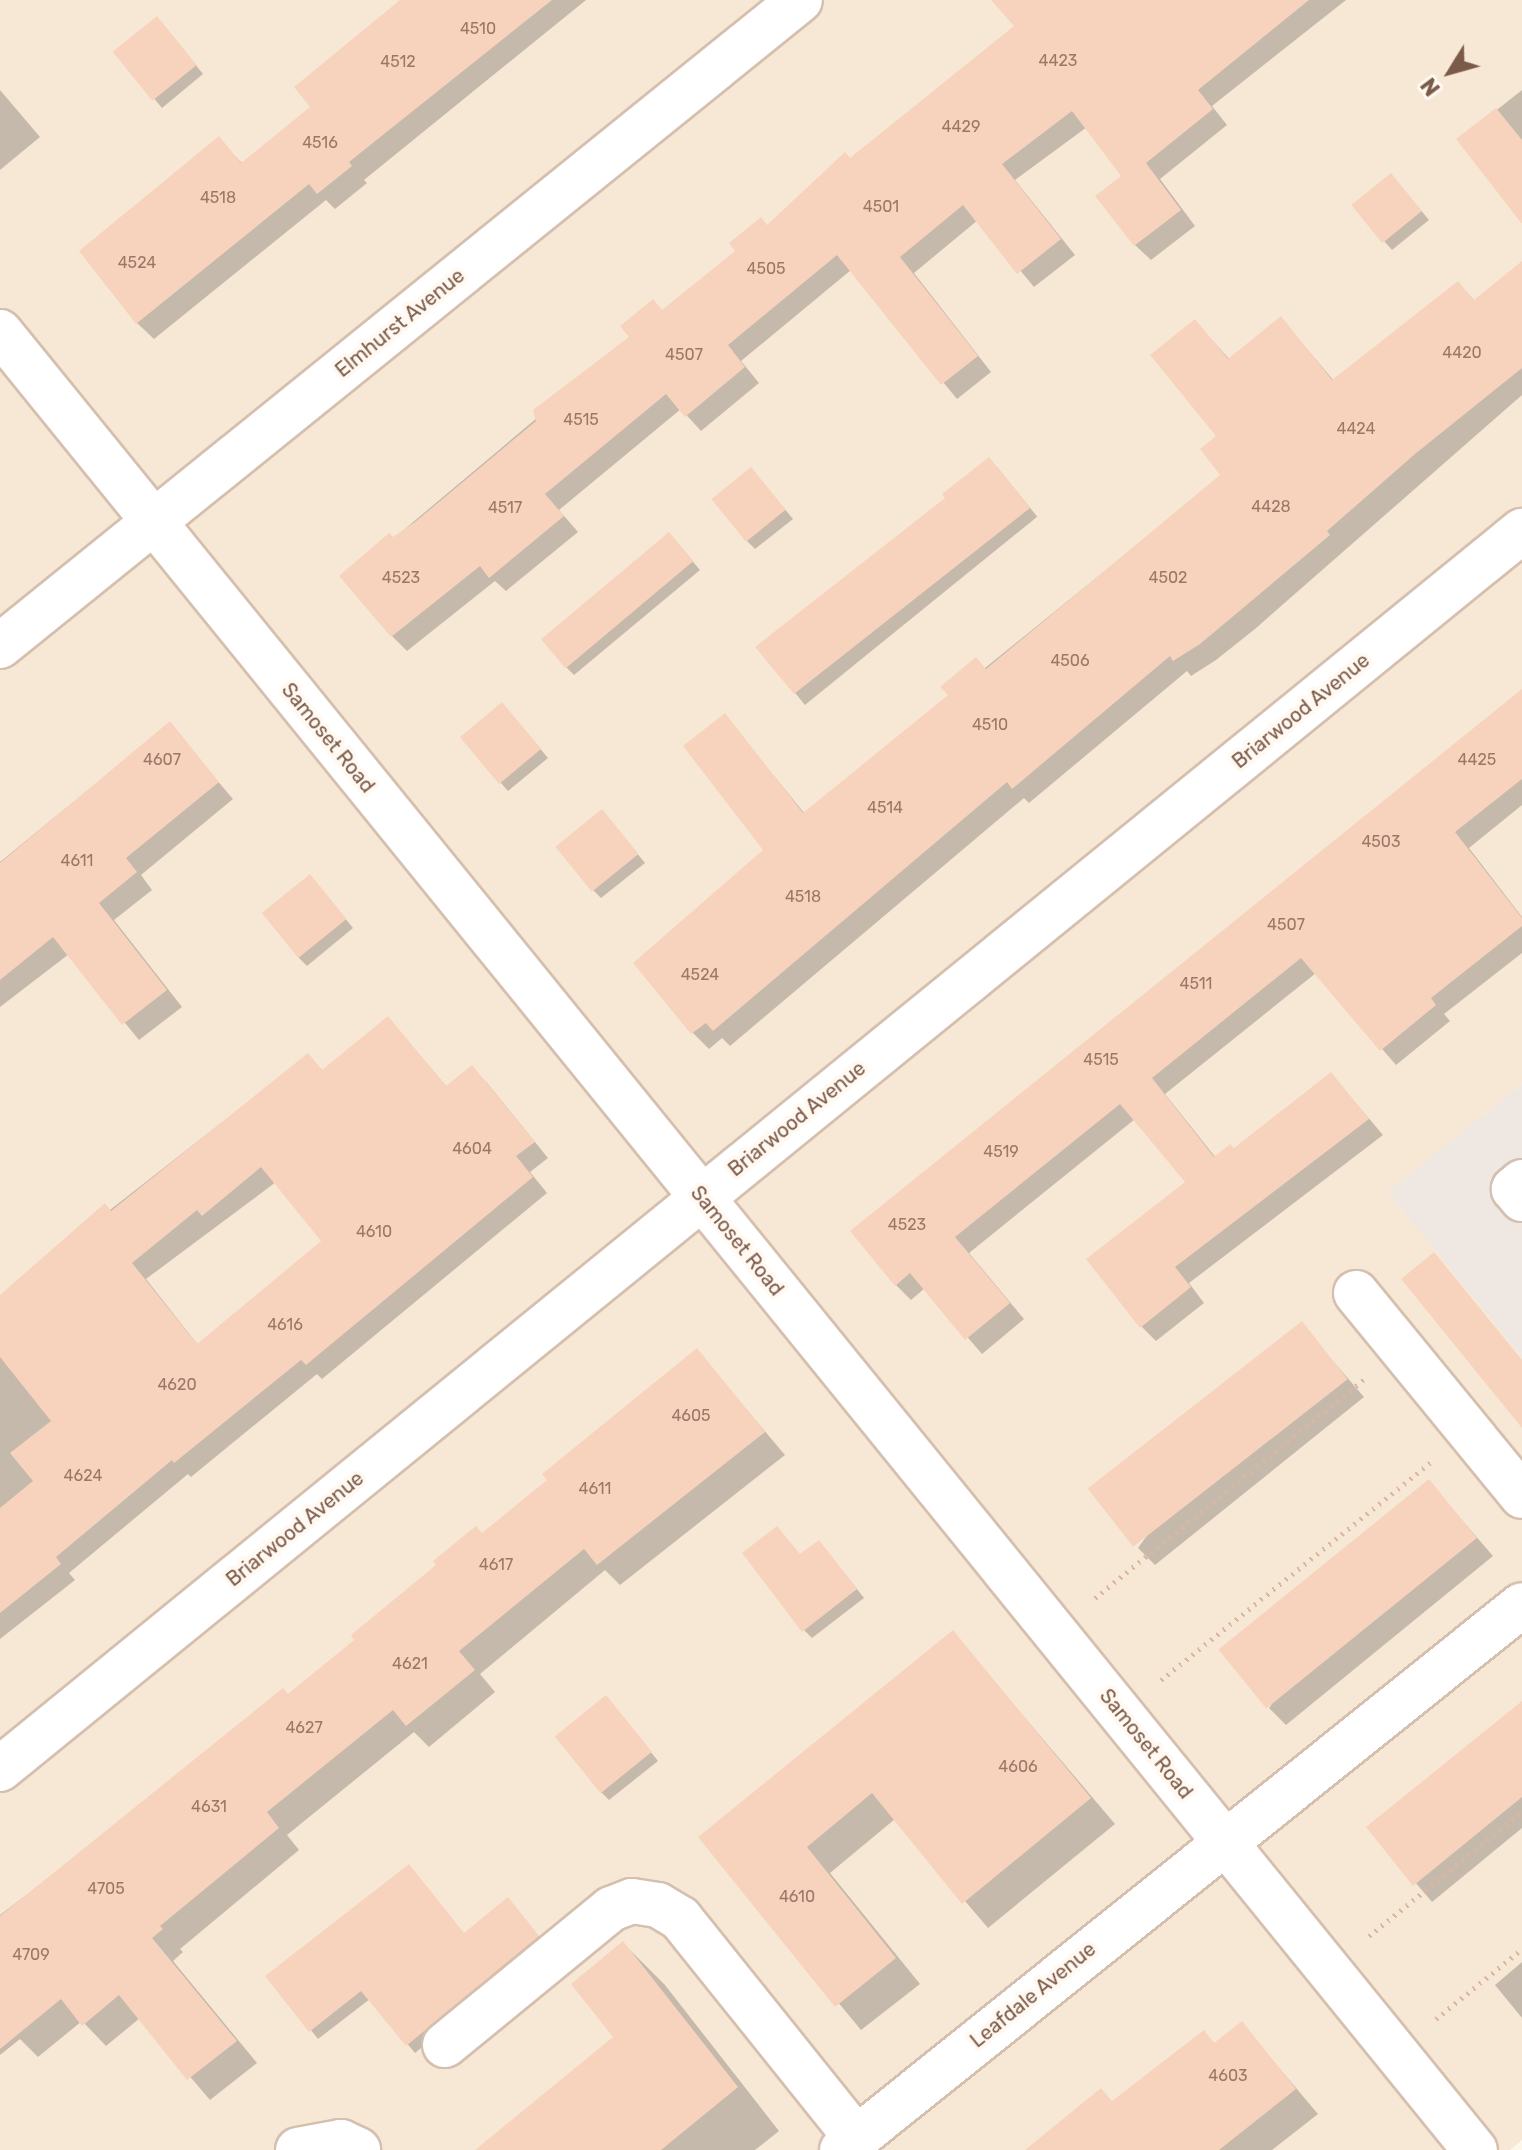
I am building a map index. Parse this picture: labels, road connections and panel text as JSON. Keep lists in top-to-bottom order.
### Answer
{
  "streets": {
    "street": [
      "Elmhurst Avenue",
      "Briarwood Avenue",
      "Samoset Road",
      "Leafdale Avenue"
    ]
  },
  "crossings": [
    ["Elmhurst Avenue", "Samoset Road"],
    ["Briarwood Avenue", "Samoset Road"],
    ["Samoset Road", "Leafdale Avenue"]
  ],
  "house_numbers": [
    "4510",
    "4423",
    "4512",
    "4429",
    "4516",
    "4518",
    "4501",
    "4524",
    "4505",
    "4420",
    "4507",
    "4515",
    "4424",
    "4428",
    "4517",
    "4523",
    "4502",
    "4506",
    "4510",
    "4607",
    "4425",
    "4514",
    "4503",
    "4611",
    "4518",
    "4507",
    "4524",
    "4511",
    "4515",
    "4604",
    "4519",
    "4523",
    "4610",
    "4616",
    "4620",
    "4605",
    "4624",
    "4611",
    "4617",
    "4621",
    "4627",
    "4606",
    "4631",
    "4705",
    "4610",
    "4709",
    "4603"
  ],
  "north": "bottom left"
}
